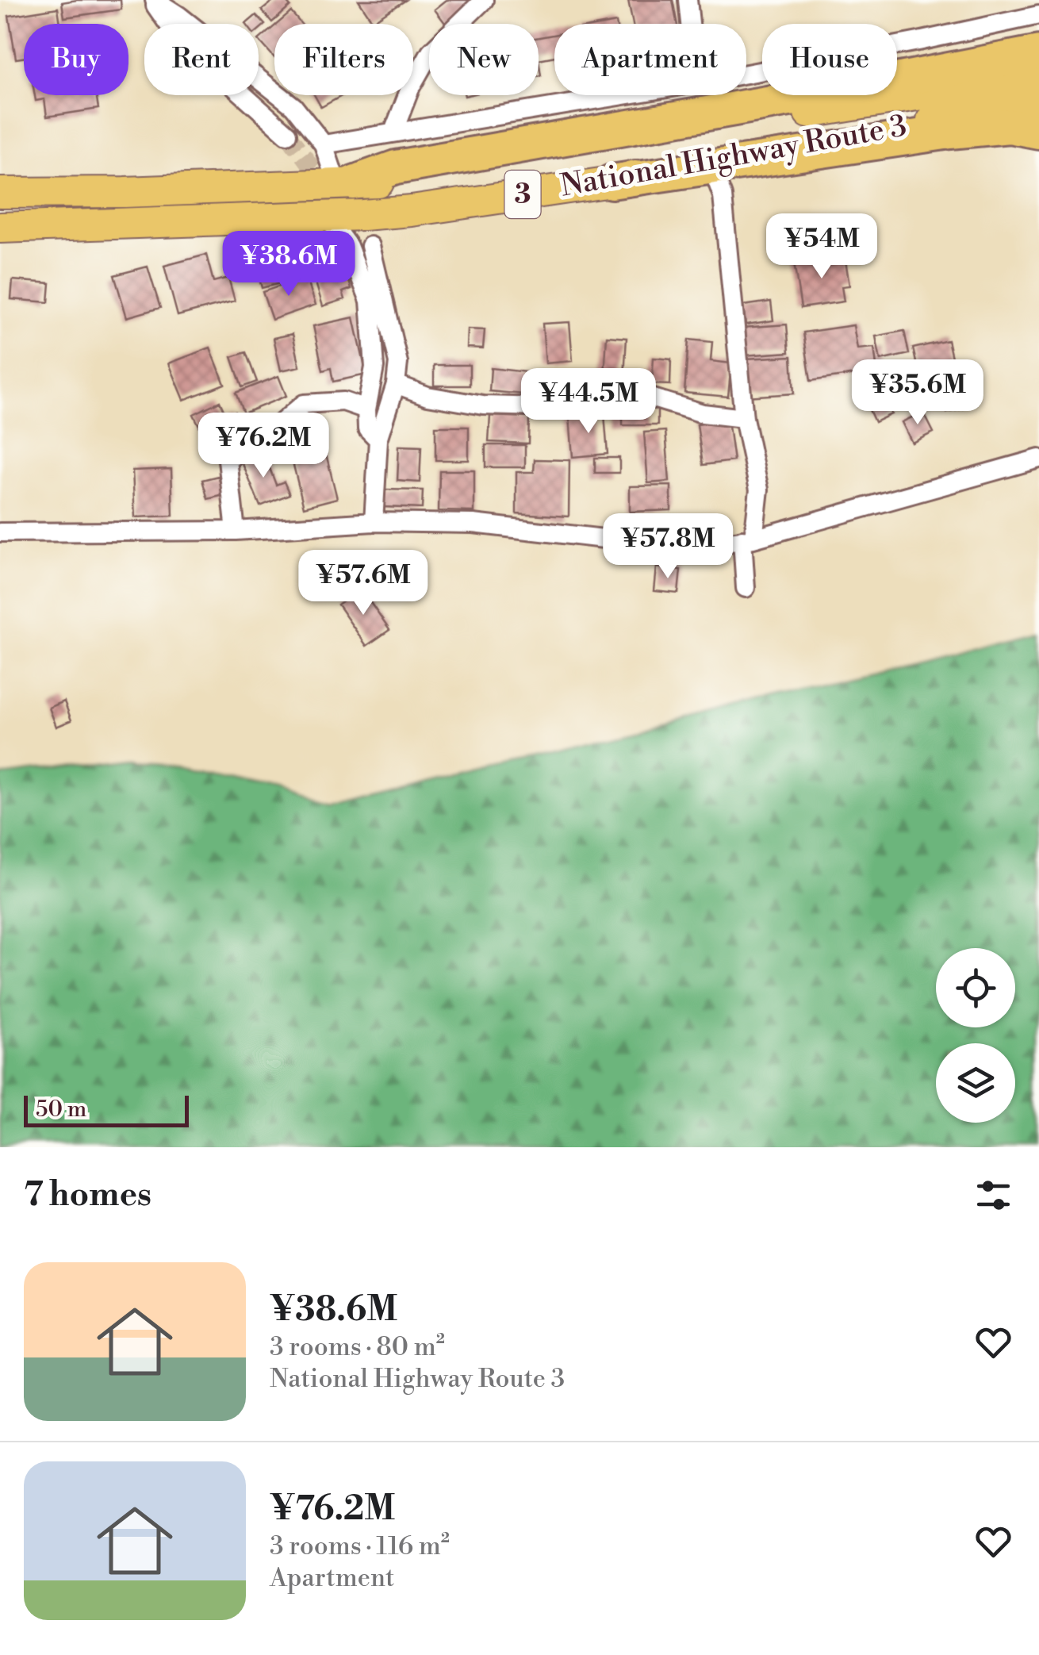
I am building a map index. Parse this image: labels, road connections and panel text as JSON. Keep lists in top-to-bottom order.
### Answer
{
  "streets": {
    "highway": ["National Highway Route 3", "3"]
  },
  "scale_bar": "50 m",
  "page": {
    "chip": [
      "Buy",
      "Rent",
      "Filters",
      "New",
      "Apartment",
      "House"
    ],
    "price": [
      "¥54M",
      "¥38.6M",
      "¥35.6M",
      "¥44.5M",
      "¥76.2M",
      "¥57.8M",
      "¥57.6M"
    ],
    "scale": "50 m",
    "heading": "7 homes",
    "list": [
      {
        "name": "¥38.6M",
        "note": "3 rooms · 80 m² · National Highway Route 3"
      },
      {
        "name": "¥76.2M",
        "note": "3 rooms · 116 m² · Apartment"
      }
    ]
  }
}
